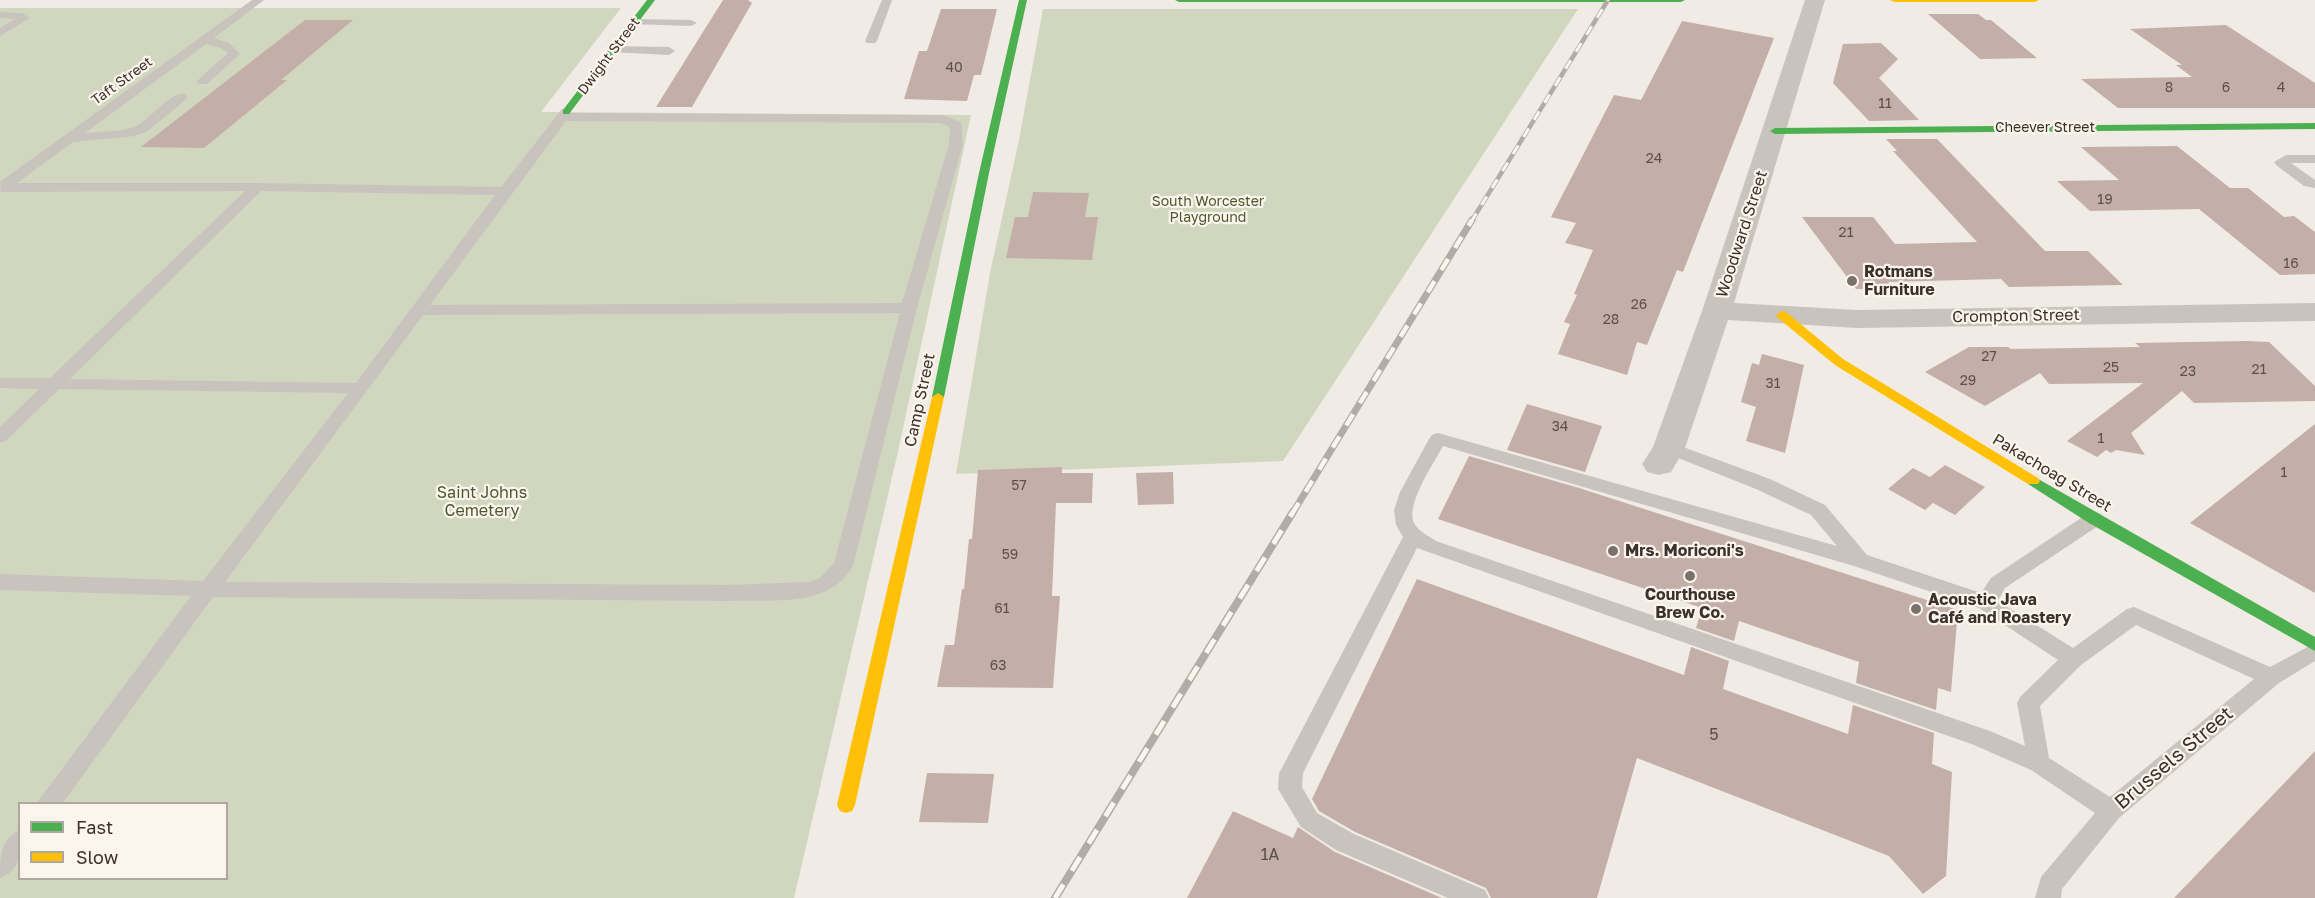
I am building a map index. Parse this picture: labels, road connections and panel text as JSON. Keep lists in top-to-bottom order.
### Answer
{
  "streets": {
    "street": [
      "Dwight Street",
      "Cheever Street",
      "Woodward Street",
      "Crompton Street",
      "Camp Street",
      "Pakachoag Street"
    ],
    "lane": ["Taft Street", "Brussels Street"]
  },
  "crossings": [
    ["Cheever Street", "Woodward Street"],
    ["Woodward Street", "Crompton Street"],
    ["Crompton Street", "Pakachoag Street"]
  ],
  "parks": ["South Worcester Playground", "Saint Johns Cemetery"],
  "places": [
    "Rotmans Furniture",
    "Mrs. Moriconi's",
    "Courthouse Brew Co.",
    "Acoustic Java Café and Roastery"
  ],
  "house_numbers": [
    "40",
    "8",
    "6",
    "4",
    "11",
    "24",
    "19",
    "21",
    "16",
    "26",
    "28",
    "27",
    "25",
    "21",
    "23",
    "29",
    "31",
    "34",
    "1",
    "1",
    "57",
    "59",
    "61",
    "63",
    "5",
    "1A"
  ],
  "legend": ["Fast", "Slow"]
}
